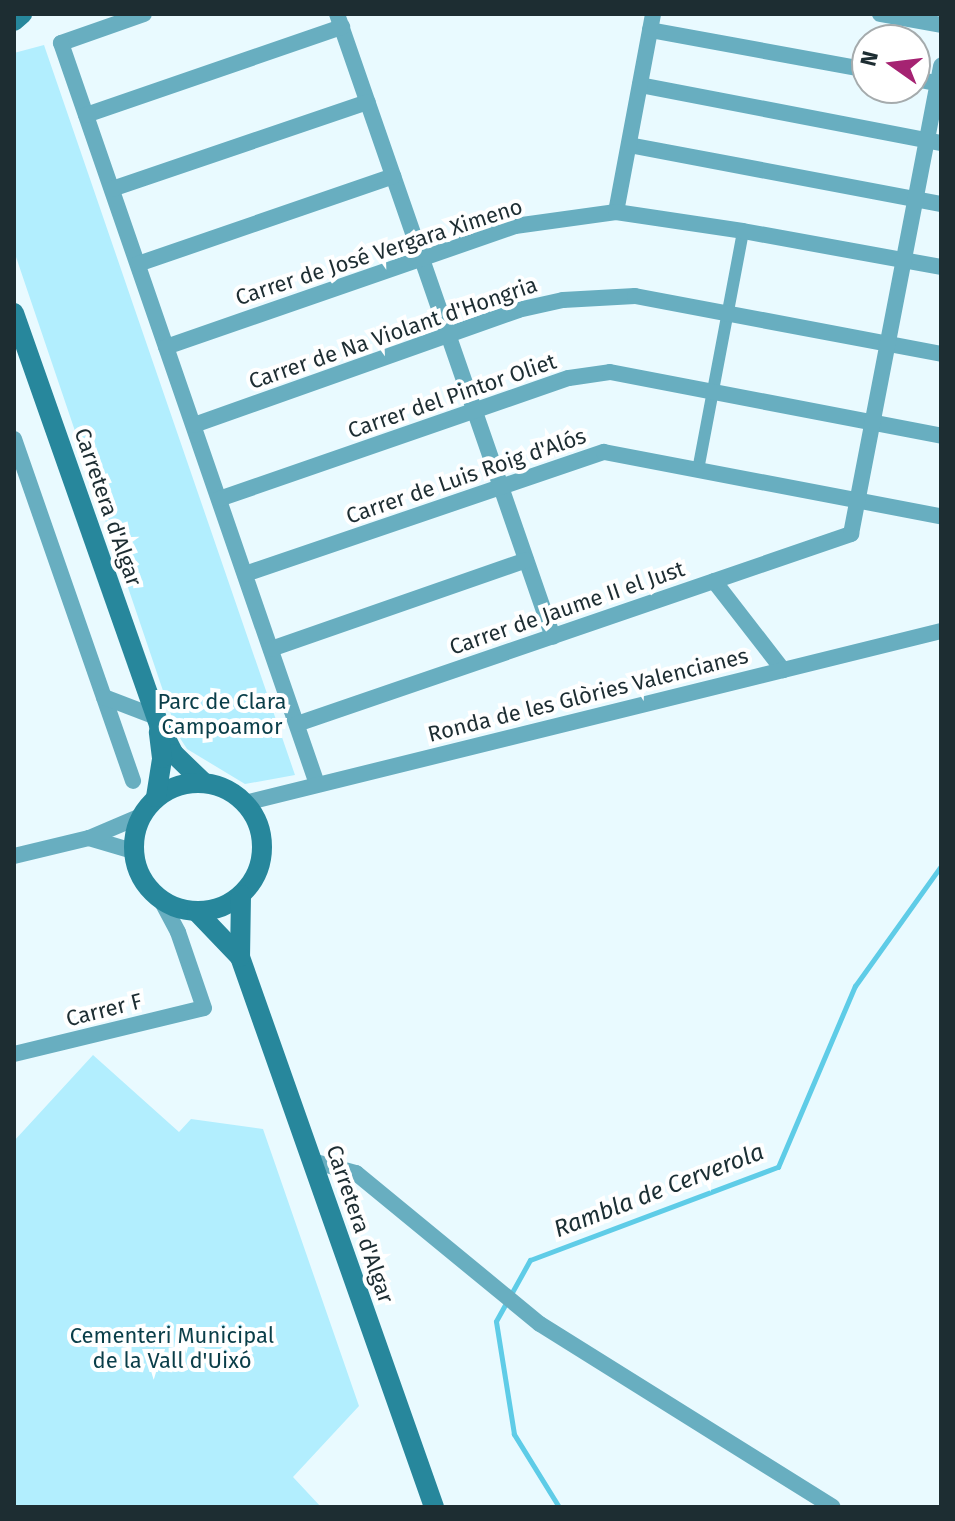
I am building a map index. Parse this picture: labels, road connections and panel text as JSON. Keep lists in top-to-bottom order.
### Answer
{
  "streets": {
    "main road": ["Carretera d'Algar"],
    "street": [
      "Carrer de José Vergara Ximeno",
      "Carrer de Na Violant d'Hongria",
      "Carrer del Pintor Oliet",
      "Carrer de Luis Roig d'Alós",
      "Carrer de Jaume II el Just",
      "Ronda de les Glòries Valencianes",
      "Carrer F"
    ]
  },
  "crossings": [
    ["Carrer de Luis Roig d'Alós", "Carrer de Jaume II el Just"],
    ["Carretera d'Algar", "Ronda de les Glòries Valencianes"],
    ["Carretera d'Algar", "Carrer F"],
    ["Ronda de les Glòries Valencianes", "Carrer F"]
  ],
  "water": ["Rambla de Cerverola"],
  "parks": ["Parc de Clara Campoamor", "Cementeri Municipal de la Vall d'Uixó"],
  "north": "left"
}
